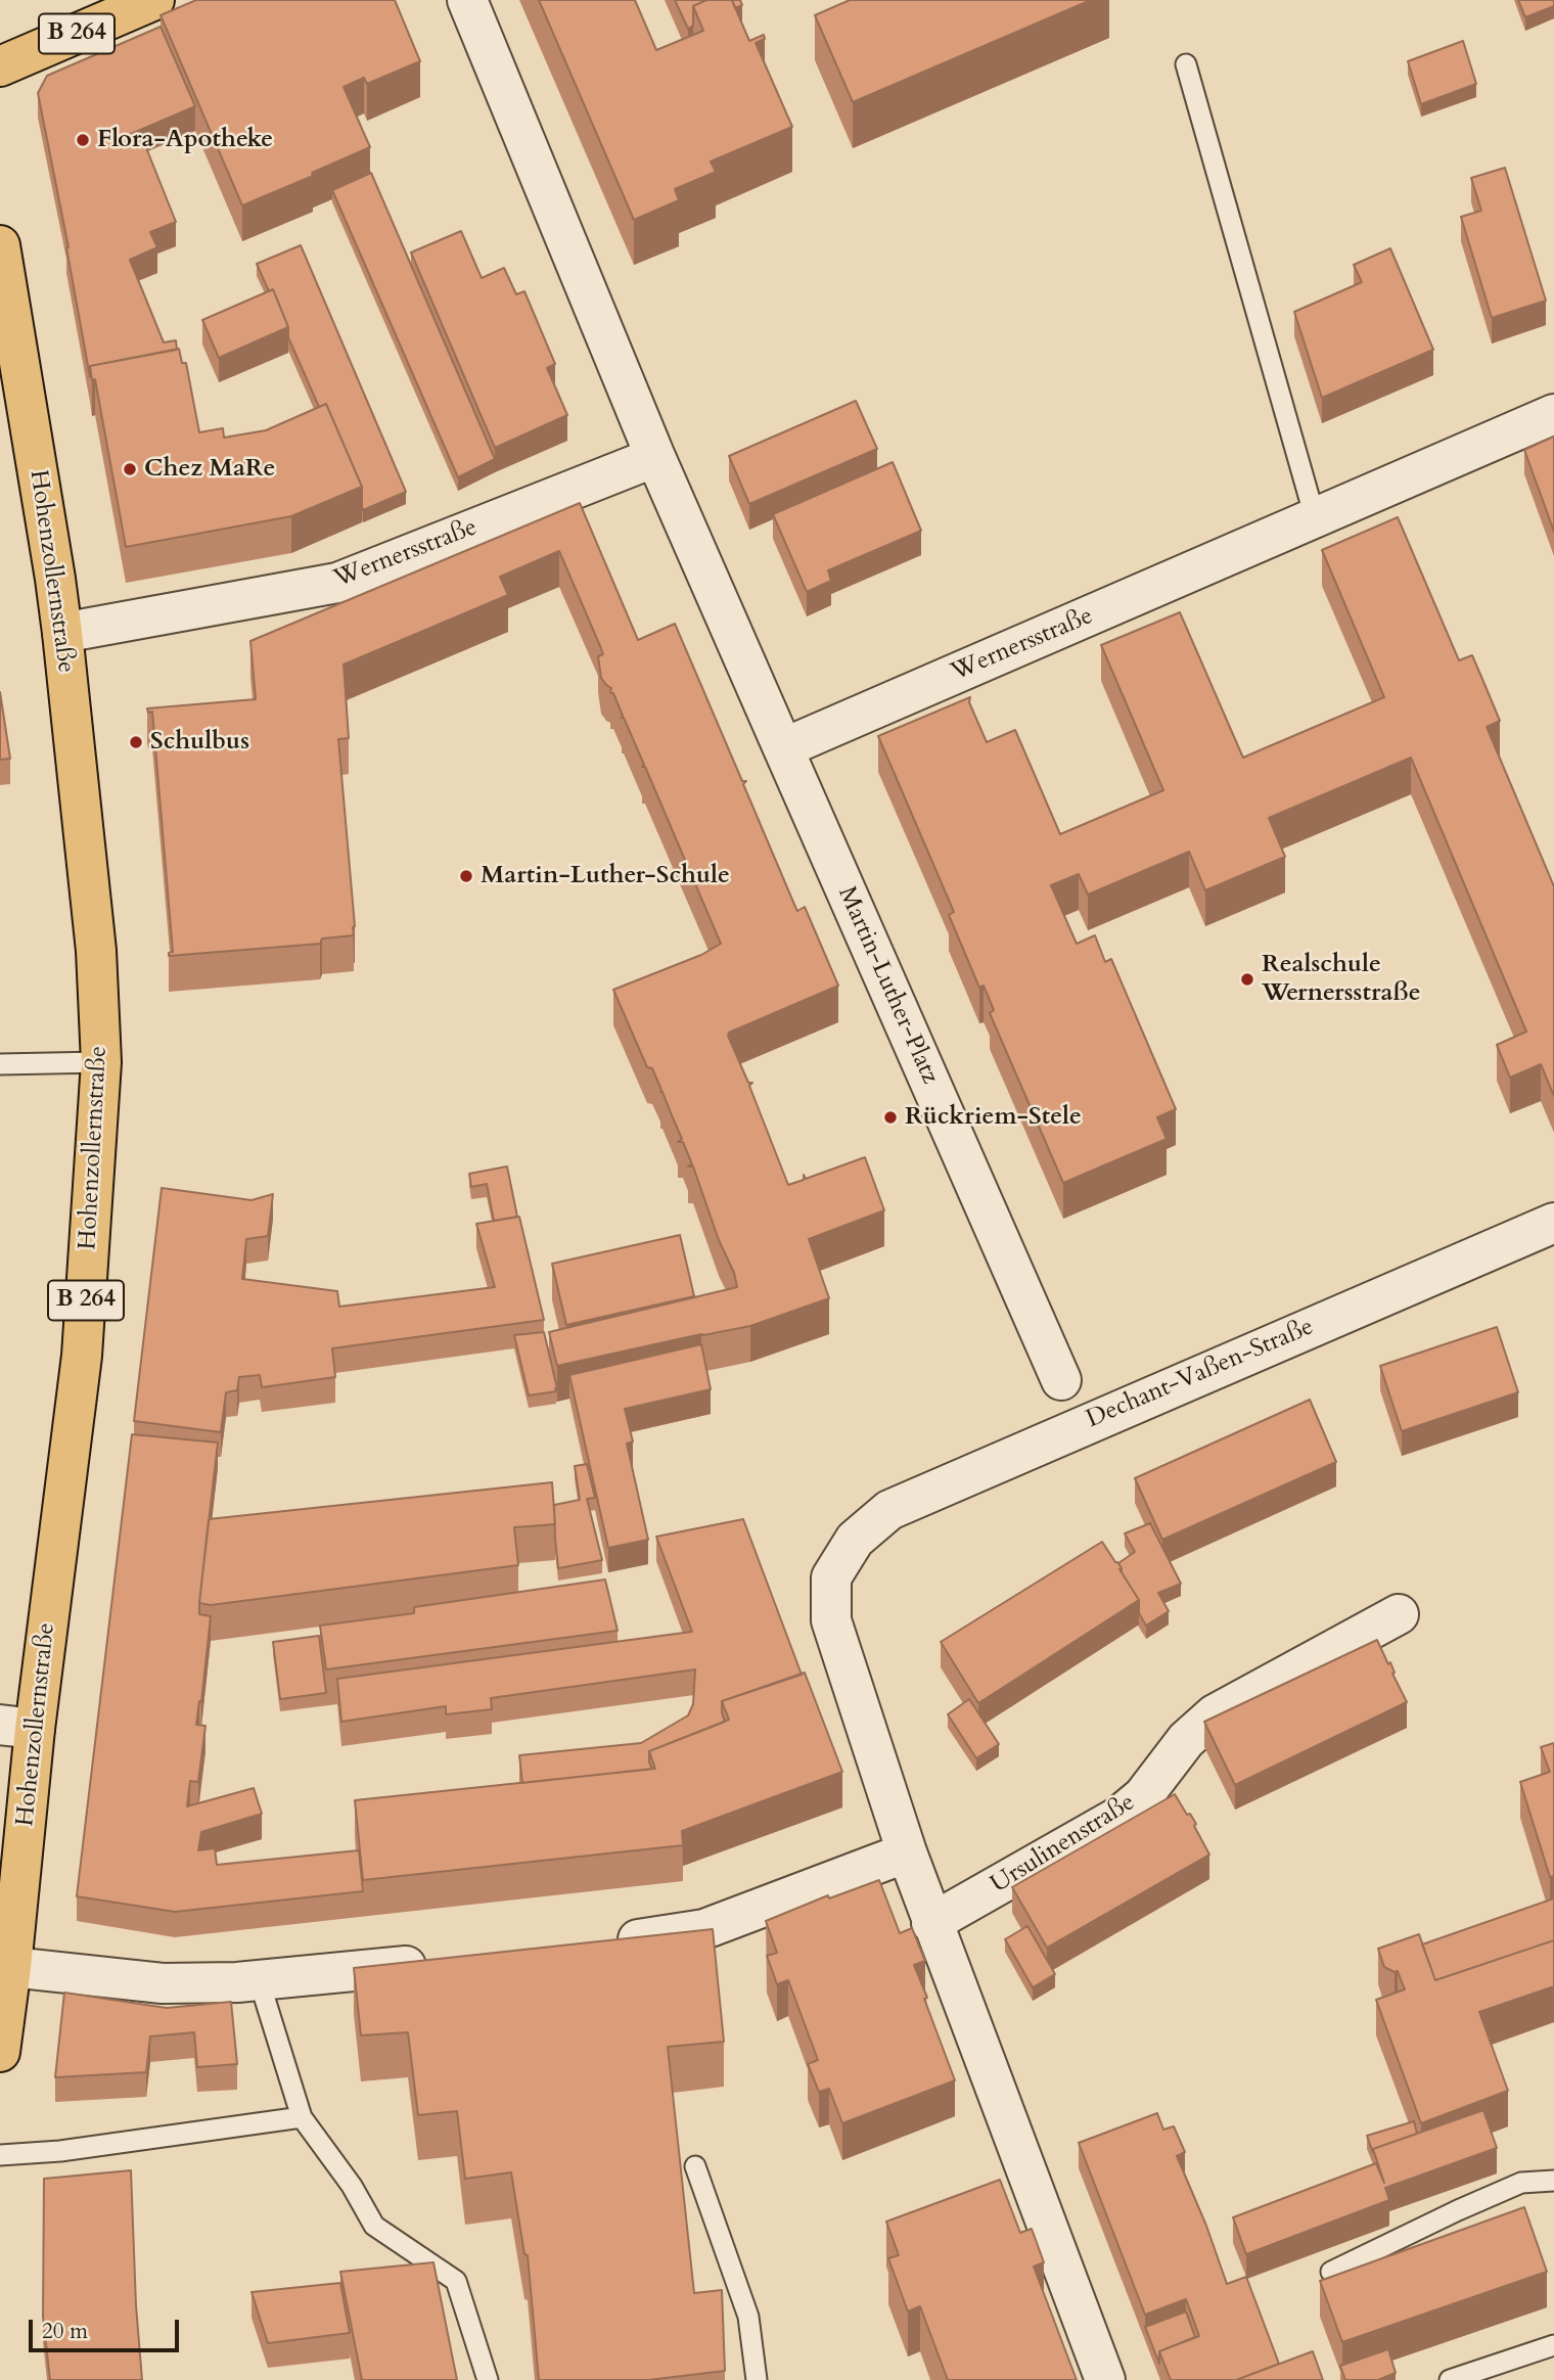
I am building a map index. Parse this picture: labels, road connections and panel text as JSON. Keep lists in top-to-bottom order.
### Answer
{
  "streets": {
    "main road": ["B 264", "Hohenzollernstraße"],
    "street": [
      "Wernersstraße",
      "Martin-Luther-Platz",
      "Dechant-Vaßen-Straße",
      "Ursulinenstraße"
    ]
  },
  "crossings": [
    ["Wernersstraße", "Hohenzollernstraße"],
    ["Wernersstraße", "Martin-Luther-Platz"]
  ],
  "places": [
    "Flora-Apotheke",
    "Chez MaRe",
    "Schulbus",
    "Martin-Luther-Schule",
    "Realschule Wernersstraße",
    "Rückriem-Stele"
  ],
  "scale_bar": "20 m"
}
